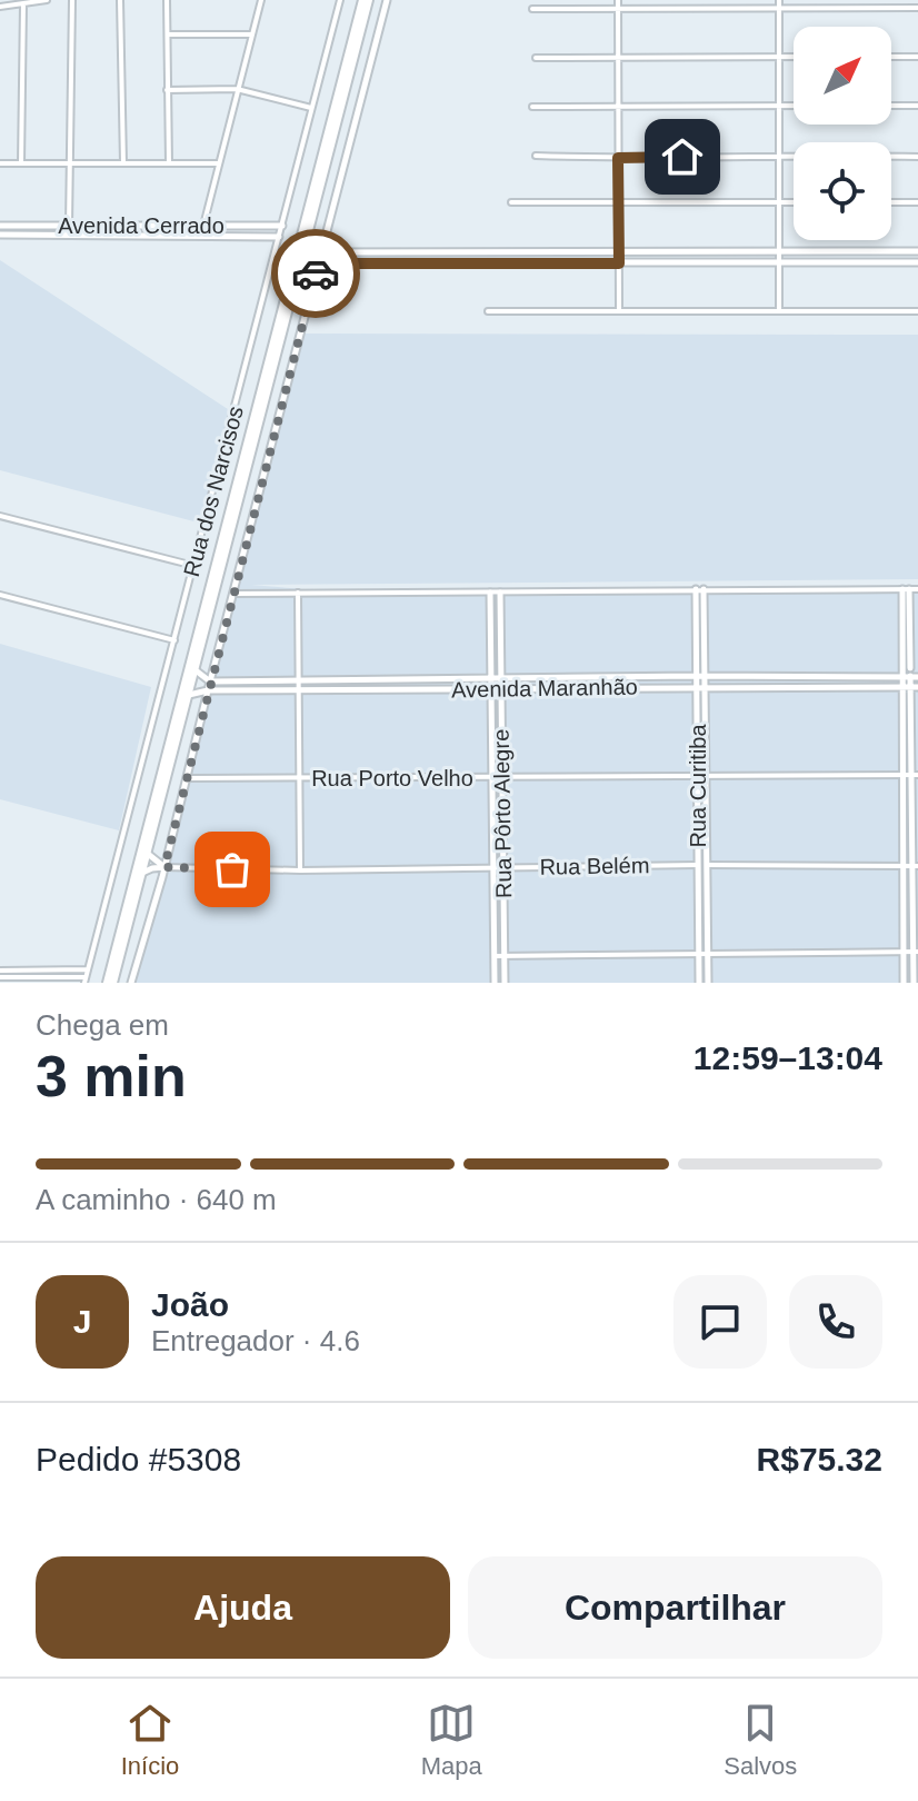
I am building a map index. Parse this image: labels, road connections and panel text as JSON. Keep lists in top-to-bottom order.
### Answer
{
  "streets": {
    "street": [
      "Avenida Cerrado",
      "Rua dos Narcisos",
      "Avenida Maranhão",
      "Rua Porto Velho",
      "Rua Curitiba",
      "Rua Pôrto Alegre",
      "Rua Belém"
    ]
  },
  "crossings": [
    ["Avenida Cerrado", "Rua dos Narcisos"],
    ["Avenida Maranhão", "Rua Curitiba"],
    ["Avenida Maranhão", "Rua Pôrto Alegre"],
    ["Rua Porto Velho", "Rua Curitiba"],
    ["Rua Porto Velho", "Rua Pôrto Alegre"],
    ["Rua Curitiba", "Rua Belém"],
    ["Rua Pôrto Alegre", "Rua Belém"]
  ],
  "north": "top right",
  "page": {
    "heading": ["3 min", "Chega em", "12:59–13:04"],
    "panel": [
      "João",
      "Entregador · 4.6",
      "Pedido #5308",
      "R$75.32"
    ],
    "bar": "A caminho · 640 m",
    "round": "J",
    "buttons": ["Ajuda", "Compartilhar"],
    "tabs": ["Início", "Mapa", "Salvos"]
  }
}
